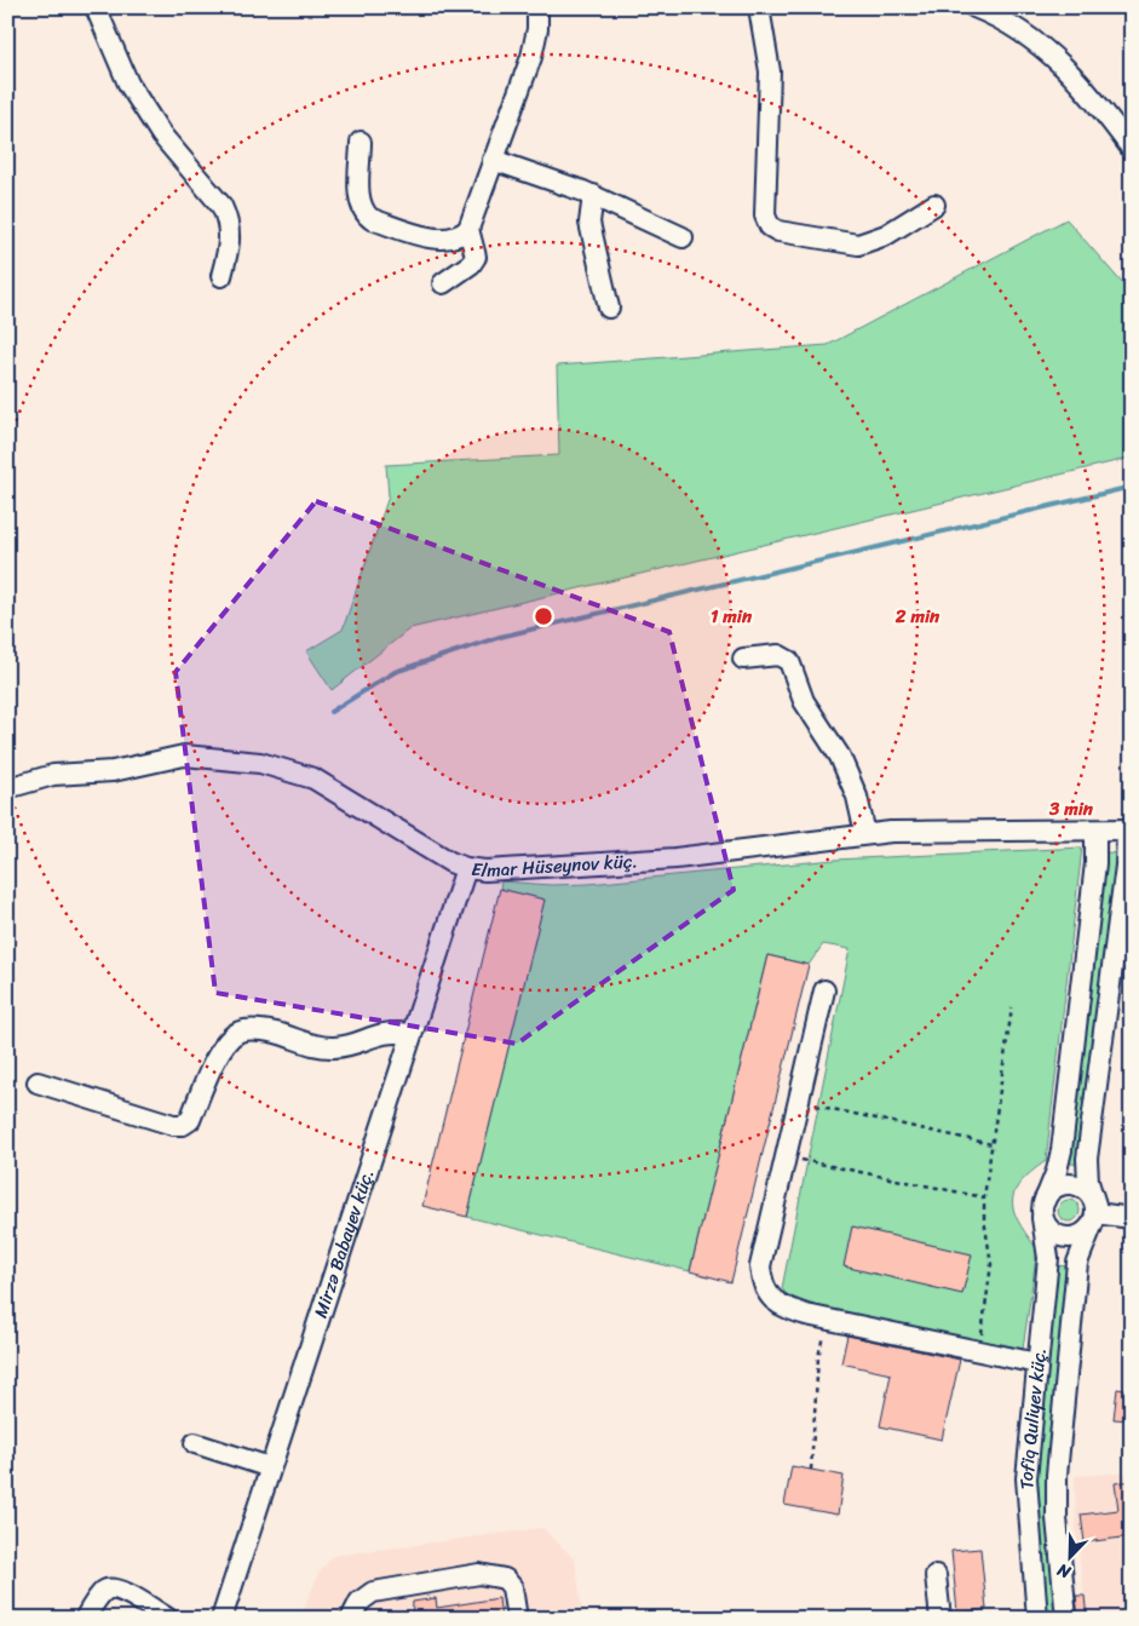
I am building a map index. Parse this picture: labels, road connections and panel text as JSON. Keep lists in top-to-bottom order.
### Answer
{
  "streets": {
    "street": ["Elmar Hüseynov küç.", "Mirzə Babayev küç.", "Tofiq Quliyev küç."]
  },
  "crossings": [
    ["Elmar Hüseynov küç.", "Mirzə Babayev küç."]
  ],
  "north": "bottom left",
  "rings": ["1 min", "2 min", "3 min"]
}
